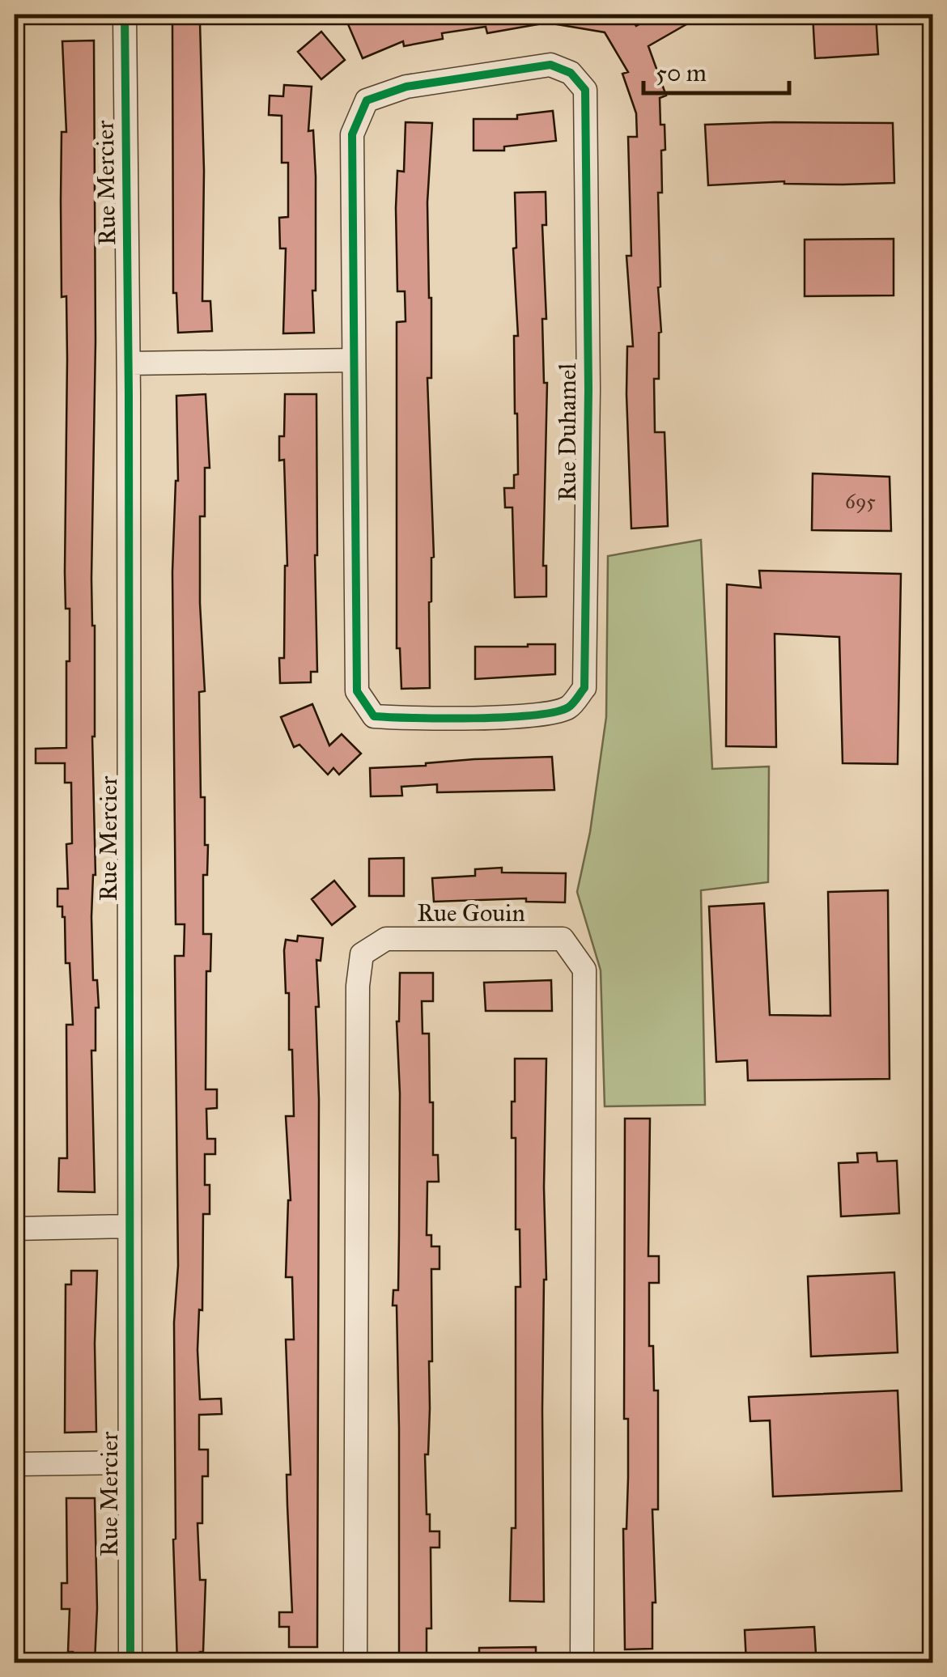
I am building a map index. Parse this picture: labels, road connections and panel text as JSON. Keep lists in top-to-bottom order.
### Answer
{
  "streets": {
    "street": ["Rue Mercier", "Rue Duhamel", "Rue Gouin"]
  },
  "house_numbers": ["695"],
  "scale_bar": "50 m"
}
